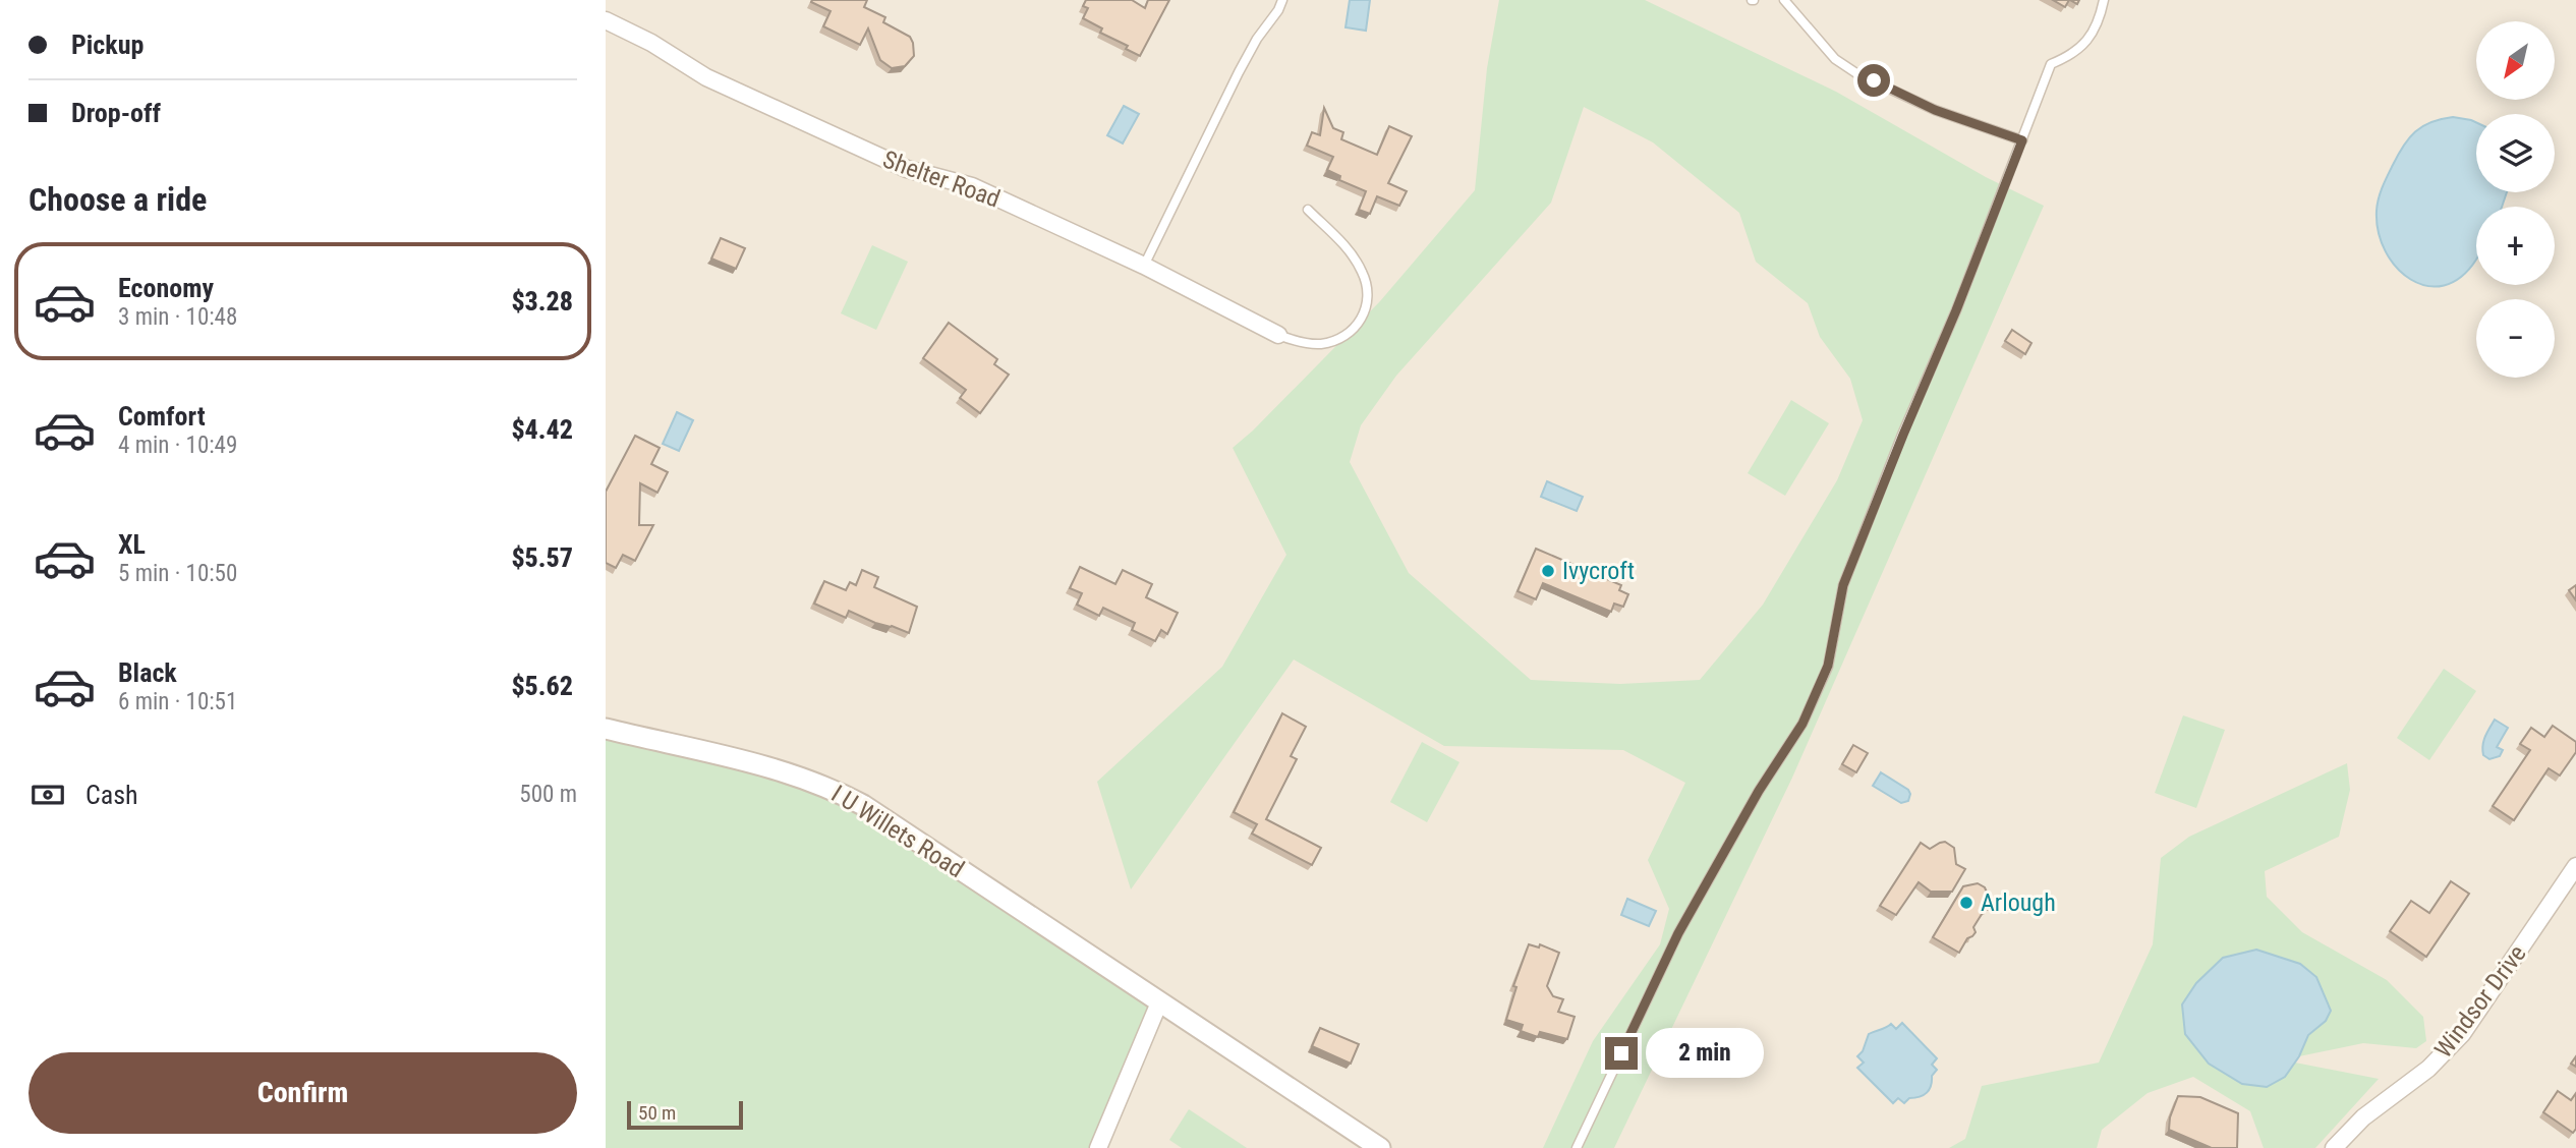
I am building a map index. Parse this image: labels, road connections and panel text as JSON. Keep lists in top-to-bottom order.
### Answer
{
  "streets": {
    "street": ["Shelter Road", "I U Willets Road", "Windsor Drive"]
  },
  "places": ["Ivycroft", "Arlough"],
  "scale_bar": "50 m",
  "north": "bottom left",
  "page": {
    "banner": ["Pickup", "Drop-off"],
    "map_buttons": ["+", "−"],
    "heading": "Choose a ride",
    "list": [
      {
        "name": "Economy",
        "note": "3 min · 10:48",
        "value": "$3.28"
      },
      {
        "name": "Comfort",
        "note": "4 min · 10:49",
        "value": "$4.42"
      },
      {
        "name": "XL",
        "note": "5 min · 10:50",
        "value": "$5.57"
      },
      {
        "name": "Black",
        "note": "6 min · 10:51",
        "value": "$5.62"
      }
    ],
    "pay": ["Cash", "500 m"],
    "bubble": "2 min",
    "buttons": "Confirm",
    "scale": "50 m"
  }
}
